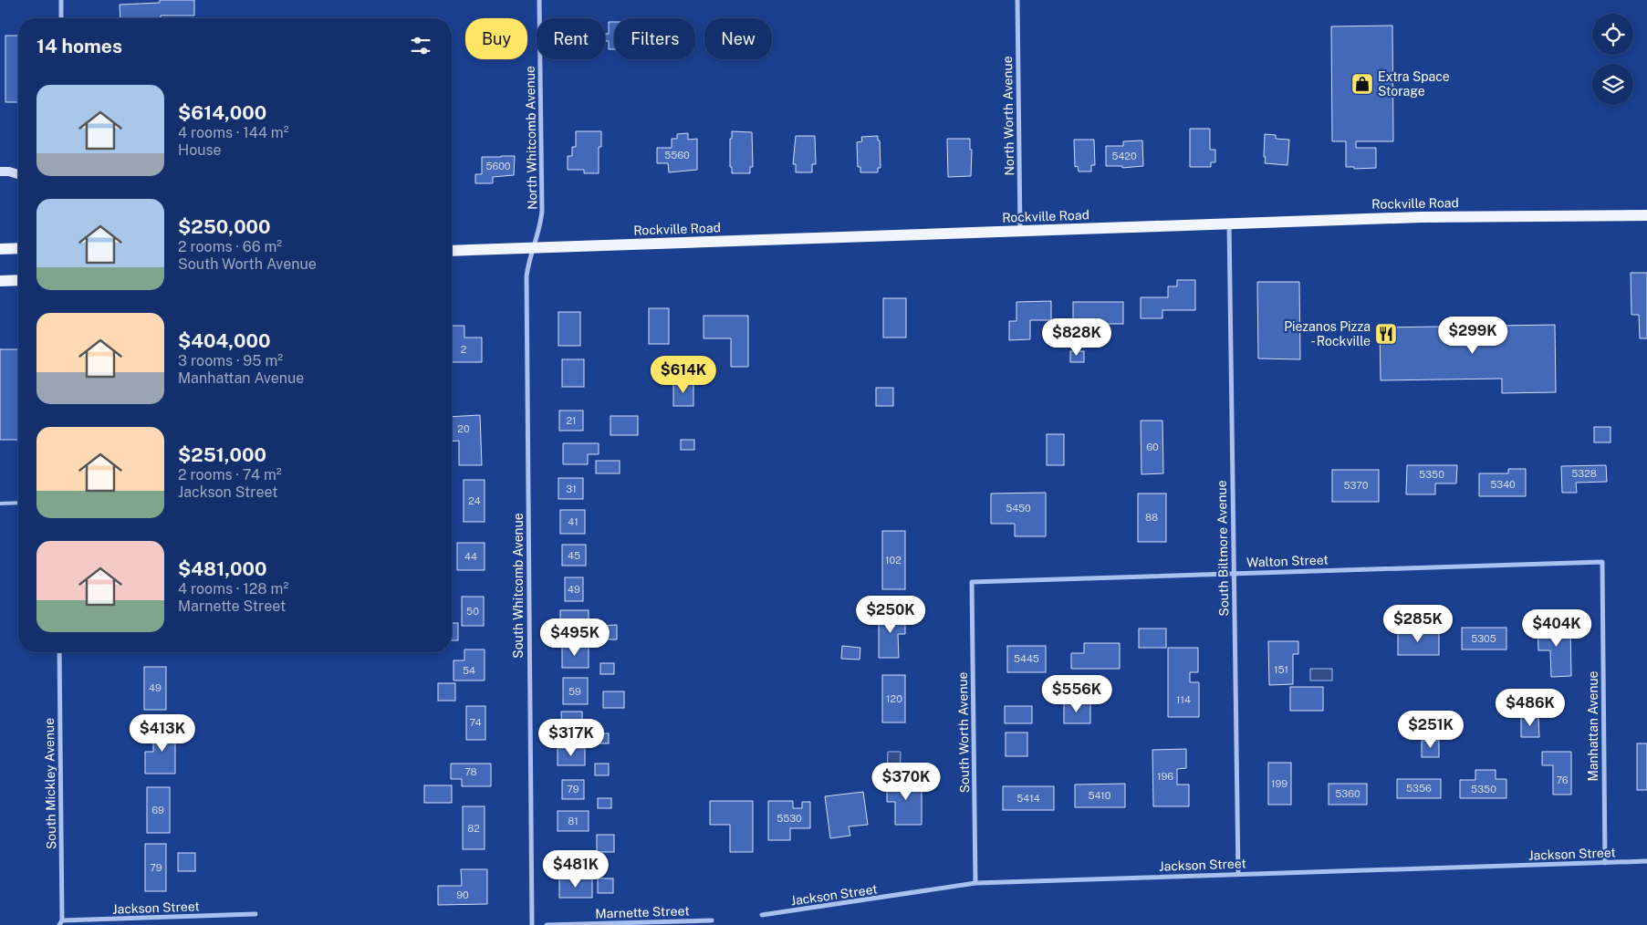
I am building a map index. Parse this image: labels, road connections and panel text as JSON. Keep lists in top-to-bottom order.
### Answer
{
  "streets": {
    "main road": ["Rockville Road"],
    "street": [
      "North Worth Avenue",
      "North Whitcomb Avenue",
      "South Biltmore Avenue",
      "Walton Street",
      "South Whitcomb Avenue",
      "Manhattan Avenue",
      "South Worth Avenue",
      "South Mickley Avenue",
      "Jackson Street",
      "Marnette Street"
    ]
  },
  "crossings": [
    ["North Worth Avenue", "Rockville Road"],
    ["North Whitcomb Avenue", "Rockville Road"],
    ["North Whitcomb Avenue", "South Whitcomb Avenue"],
    ["Rockville Road", "South Biltmore Avenue"],
    ["Rockville Road", "South Whitcomb Avenue"],
    ["South Biltmore Avenue", "Walton Street"],
    ["South Biltmore Avenue", "Jackson Street"],
    ["Walton Street", "Manhattan Avenue"],
    ["Walton Street", "South Worth Avenue"],
    ["Manhattan Avenue", "Jackson Street"],
    ["South Worth Avenue", "Jackson Street"],
    ["South Mickley Avenue", "Jackson Street"]
  ],
  "places": {
    "shop": ["Extra Space Storage"],
    "restaurant": ["Piezanos Pizza - Rockville"]
  },
  "house_numbers": [
    "5560",
    "5420",
    "5600",
    "2",
    "21",
    "20",
    "60",
    "5328",
    "5350",
    "5340",
    "5370",
    "31",
    "24",
    "5450",
    "88",
    "41",
    "45",
    "44",
    "102",
    "49",
    "50",
    "5305",
    "5445",
    "151",
    "54",
    "49",
    "59",
    "120",
    "114",
    "74",
    "78",
    "196",
    "76",
    "199",
    "5356",
    "79",
    "5350",
    "5360",
    "5410",
    "5414",
    "69",
    "5530",
    "81",
    "82",
    "79",
    "90"
  ],
  "page": {
    "chip": [
      "Buy",
      "Rent",
      "Filters",
      "New"
    ],
    "heading": "14 homes",
    "list": [
      {
        "name": "$614,000",
        "note": "4 rooms · 144 m² · House"
      },
      {
        "name": "$250,000",
        "note": "2 rooms · 66 m² · South Worth Avenue"
      },
      {
        "name": "$404,000",
        "note": "3 rooms · 95 m² · Manhattan Avenue"
      },
      {
        "name": "$251,000",
        "note": "2 rooms · 74 m² · Jackson Street"
      },
      {
        "name": "$481,000",
        "note": "4 rooms · 128 m² · Marnette Street"
      }
    ],
    "price": [
      "$299K",
      "$828K",
      "$614K",
      "$250K",
      "$285K",
      "$404K",
      "$495K",
      "$556K",
      "$486K",
      "$251K",
      "$413K",
      "$317K",
      "$370K",
      "$481K"
    ]
  }
}
